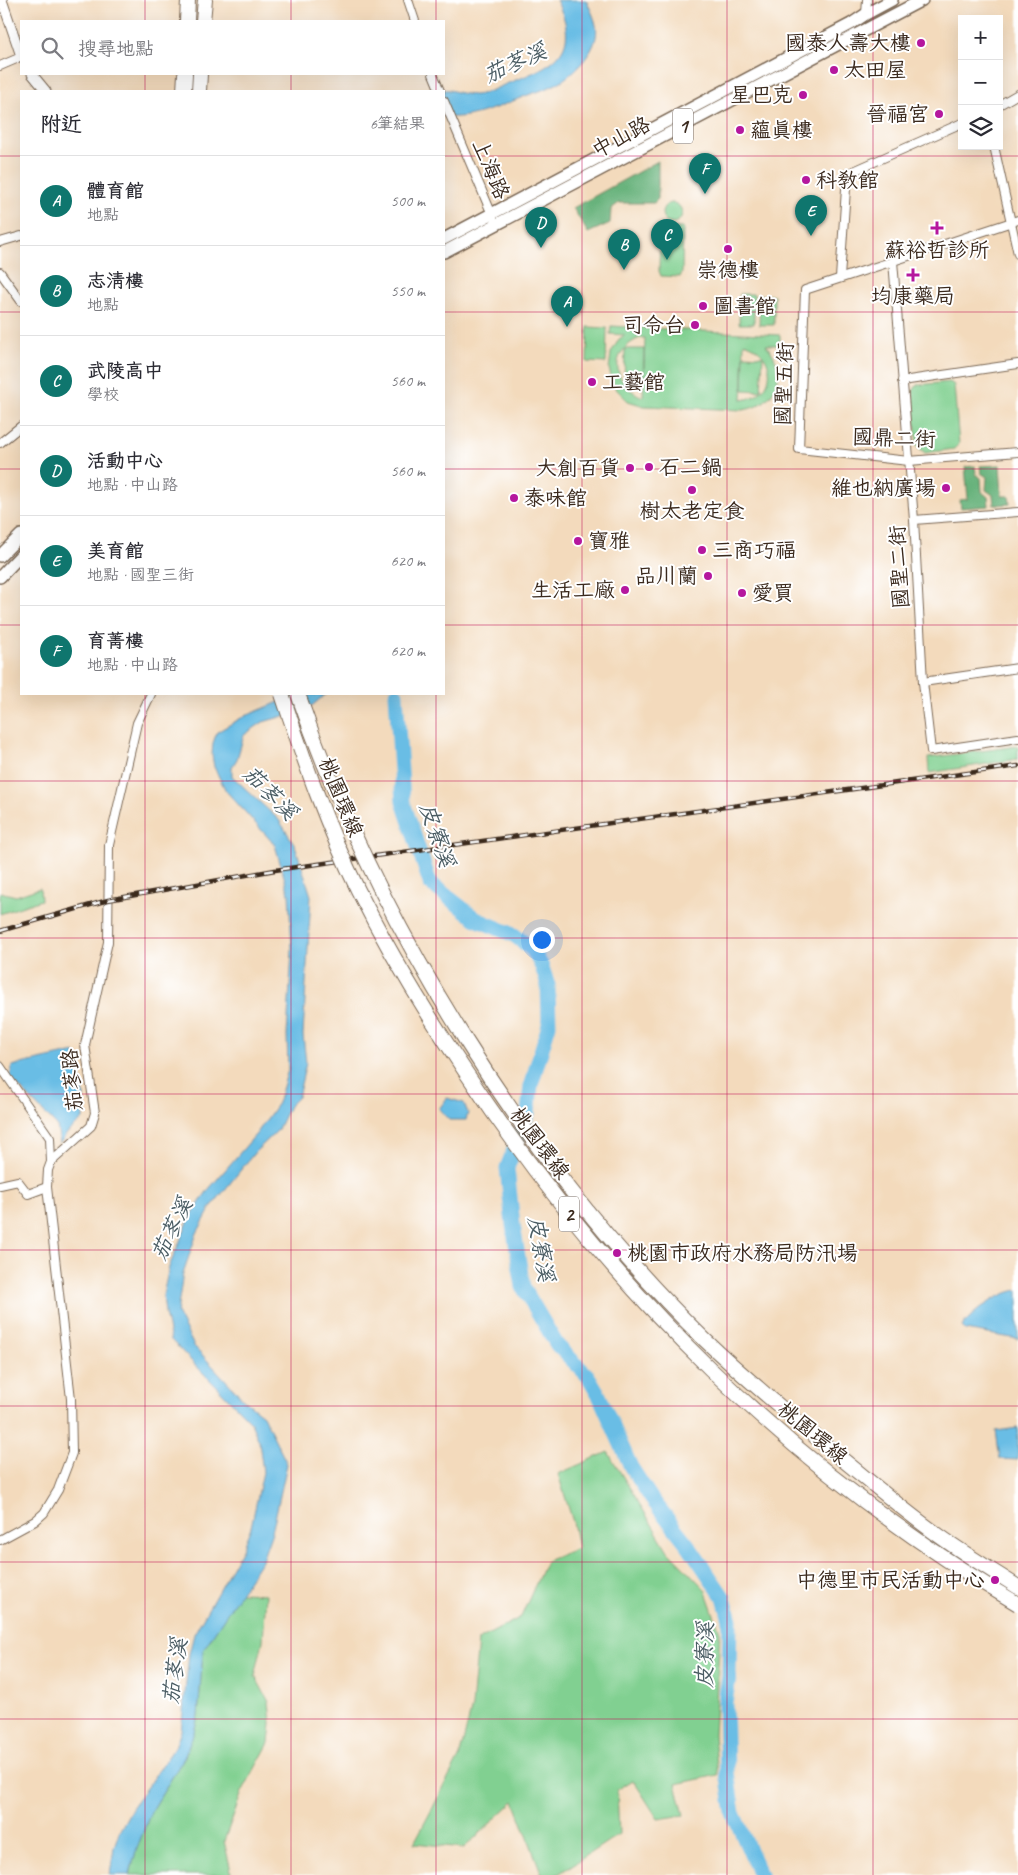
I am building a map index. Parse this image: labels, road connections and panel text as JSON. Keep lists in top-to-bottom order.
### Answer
{
  "streets": {
    "highway": ["桃園環線", "2"],
    "main road": ["1", "中山路"],
    "street": [
      "上海路",
      "國聖五街",
      "國鼎二街",
      "國聖二街",
      "茄苳路"
    ]
  },
  "crossings": [
    ["中山路", "上海路"],
    ["國聖五街", "國鼎二街"],
    ["國鼎二街", "國聖二街"]
  ],
  "water": ["茄苳溪", "皮寮溪"],
  "places": {
    "other": [
      "國泰人壽大樓",
      "太田屋",
      "星巴克",
      "晉福宮",
      "蘊真樓",
      "科教館",
      "崇德樓",
      "圖書館",
      "司令台",
      "工藝館",
      "石二鍋",
      "大創百貨",
      "維也納廣場",
      "樹太老定食",
      "泰味館",
      "寶雅",
      "三商巧福",
      "品川蘭",
      "生活工廠",
      "愛買",
      "桃園市政府水務局防汛場",
      "中德里市民活動中心"
    ],
    "health": ["蘇裕哲診所", "均康藥局"]
  },
  "page": {
    "map_buttons": ["+", "−"],
    "search": "搜尋地點",
    "heading": ["附近", "6筆結果"],
    "pins": [
      "F",
      "E",
      "D",
      "C",
      "B",
      "A"
    ],
    "list": [
      {
        "mark": "A",
        "name": "體育館",
        "note": "地點",
        "value": "500 m"
      },
      {
        "mark": "B",
        "name": "志清樓",
        "note": "地點",
        "value": "550 m"
      },
      {
        "mark": "C",
        "name": "武陵高中",
        "note": "學校",
        "value": "560 m"
      },
      {
        "mark": "D",
        "name": "活動中心",
        "note": "地點 · 中山路",
        "value": "560 m"
      },
      {
        "mark": "E",
        "name": "美育館",
        "note": "地點 · 國聖三街",
        "value": "620 m"
      },
      {
        "mark": "F",
        "name": "育菁樓",
        "note": "地點 · 中山路",
        "value": "620 m"
      }
    ]
  }
}
